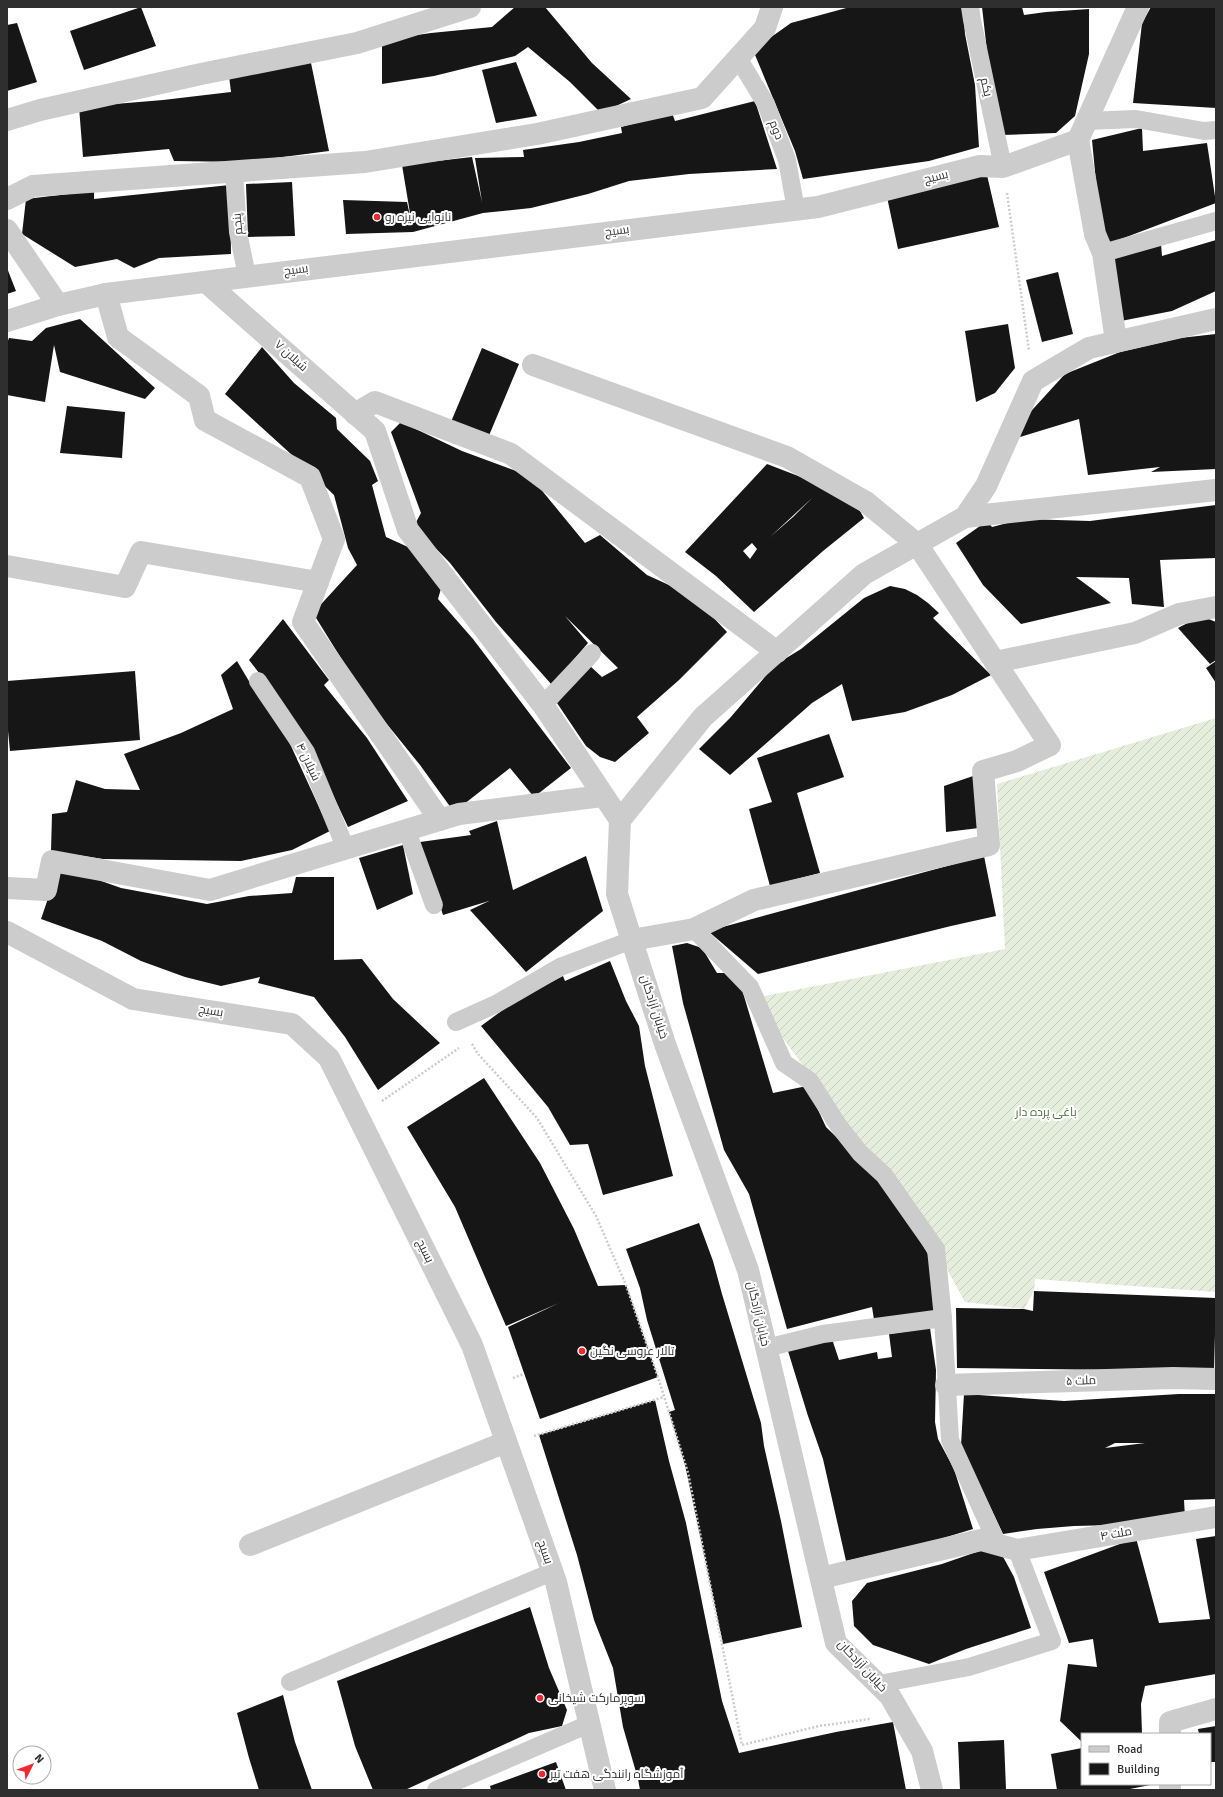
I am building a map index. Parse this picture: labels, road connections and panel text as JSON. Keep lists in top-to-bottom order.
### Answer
{
  "streets": {
    "street": [
      "بسیج",
      "شیلان ۷",
      "خیابان آزادگان",
      "ملت ۵",
      "ملت ۴"
    ],
    "lane": [
      "یکم",
      "دوم",
      "پنجم",
      "شیلان ۴"
    ]
  },
  "crossings": [
    ["یکم", "بسیج"],
    ["دوم", "بسیج"],
    ["بسیج", "پنجم"],
    ["بسیج", "شیلان ۷"]
  ],
  "parks": ["باغی پرده دار"],
  "places": [
    "نانوایی نیزه رو",
    "تالار عروسی نگین",
    "سوپرمارکت شیخانی",
    "آموزشگاه رانندگی هفت تیر"
  ],
  "legend": ["Road", "Building"],
  "north": "top right"
}
